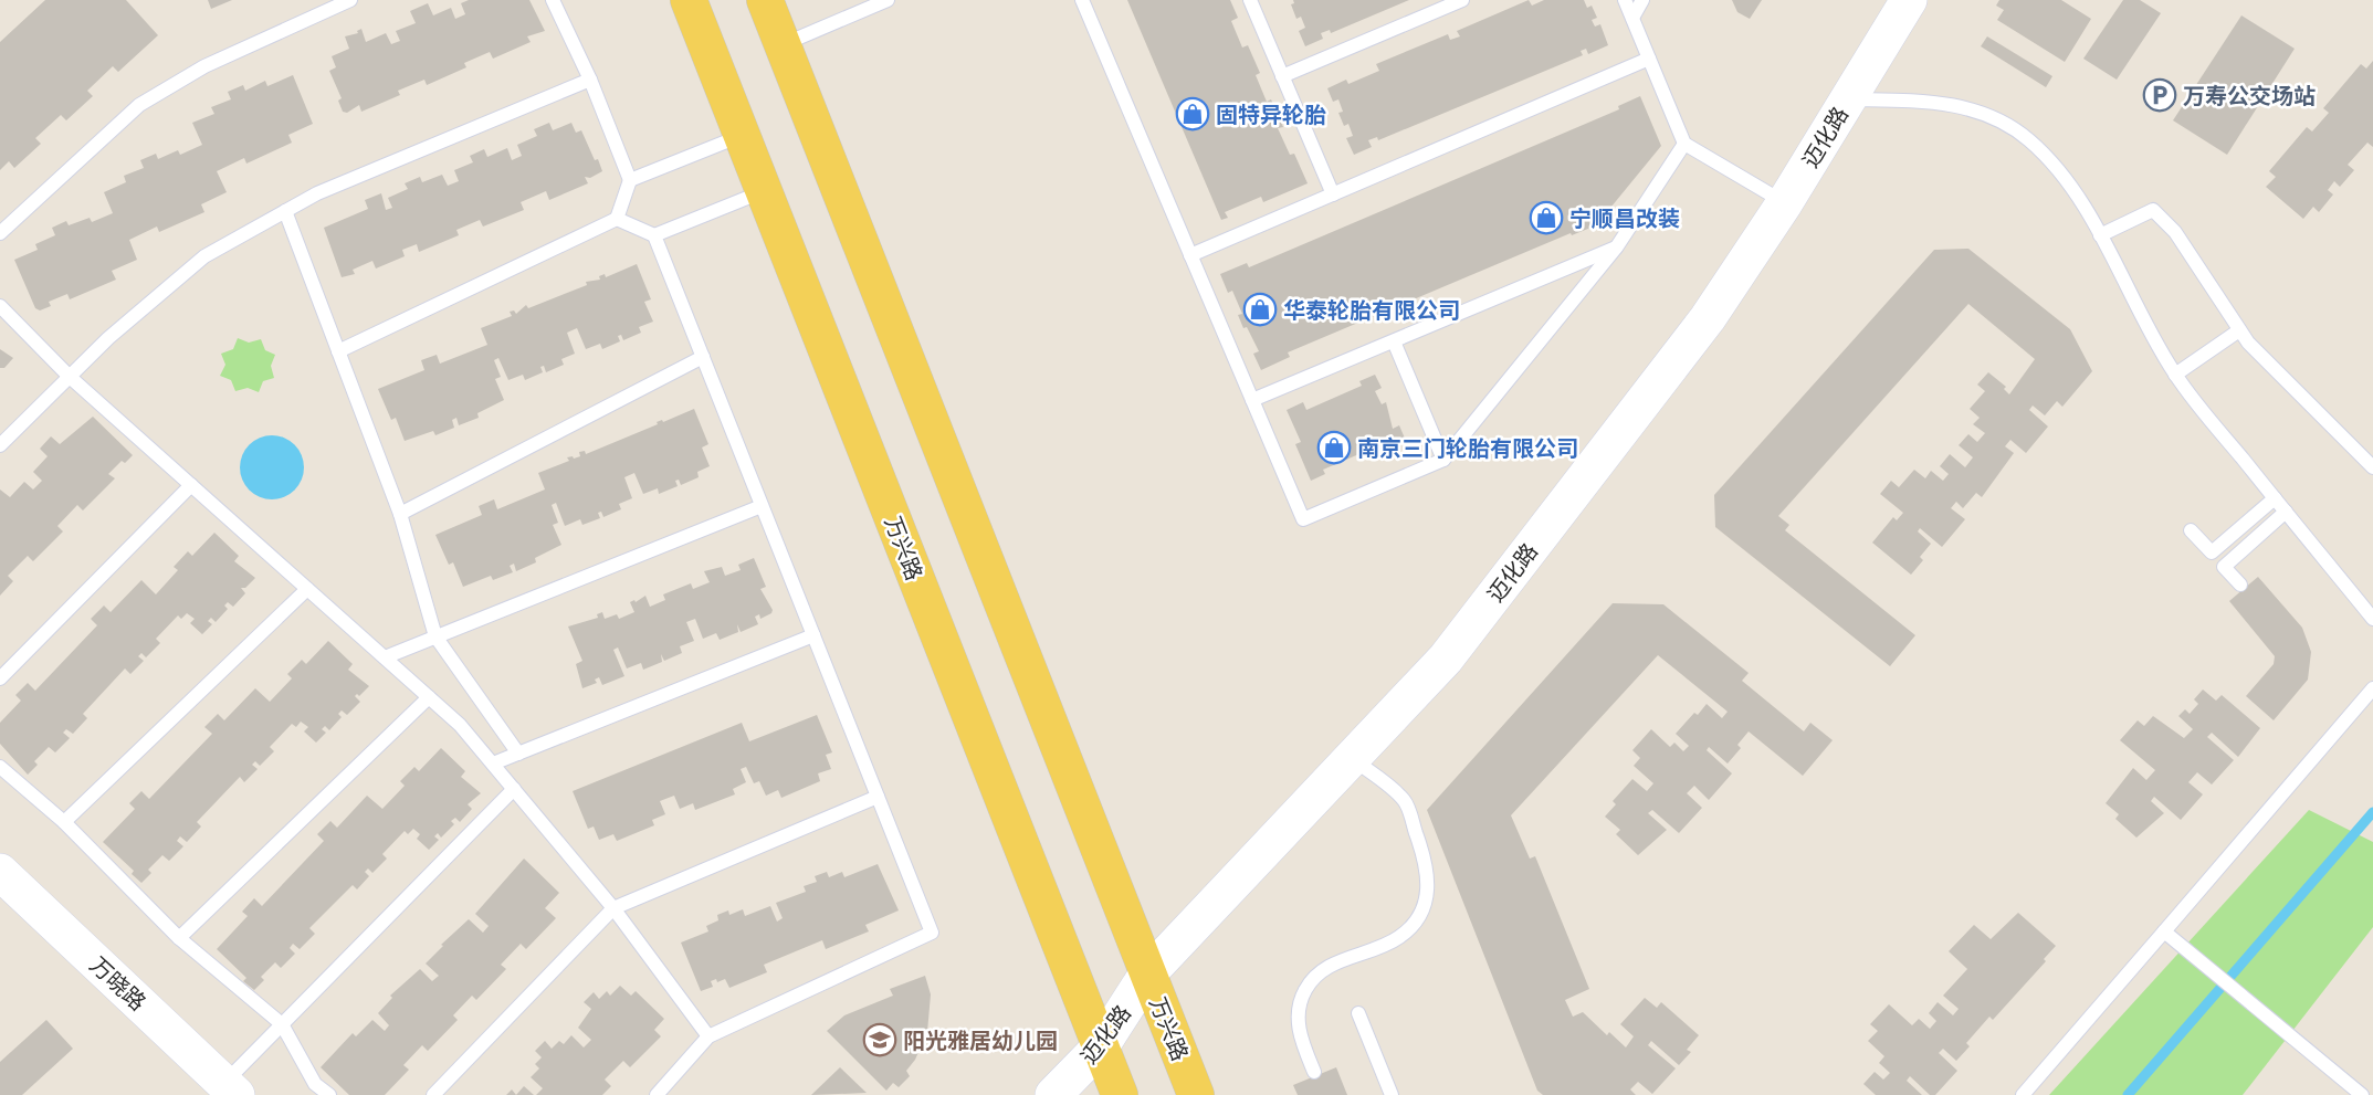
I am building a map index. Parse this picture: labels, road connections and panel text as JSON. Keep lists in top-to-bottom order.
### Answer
{
  "streets": {
    "main road": ["万兴路"],
    "street": ["迈化路", "万晓路"]
  },
  "crossings": [
    ["迈化路", "万兴路"]
  ],
  "places": {
    "parking": ["万寿公交场站"],
    "shop": [
      "固特异轮胎",
      "宁顺昌改装",
      "华泰轮胎有限公司",
      "南京三门轮胎有限公司"
    ],
    "school or university": ["阳光雅居幼儿园"]
  }
}
